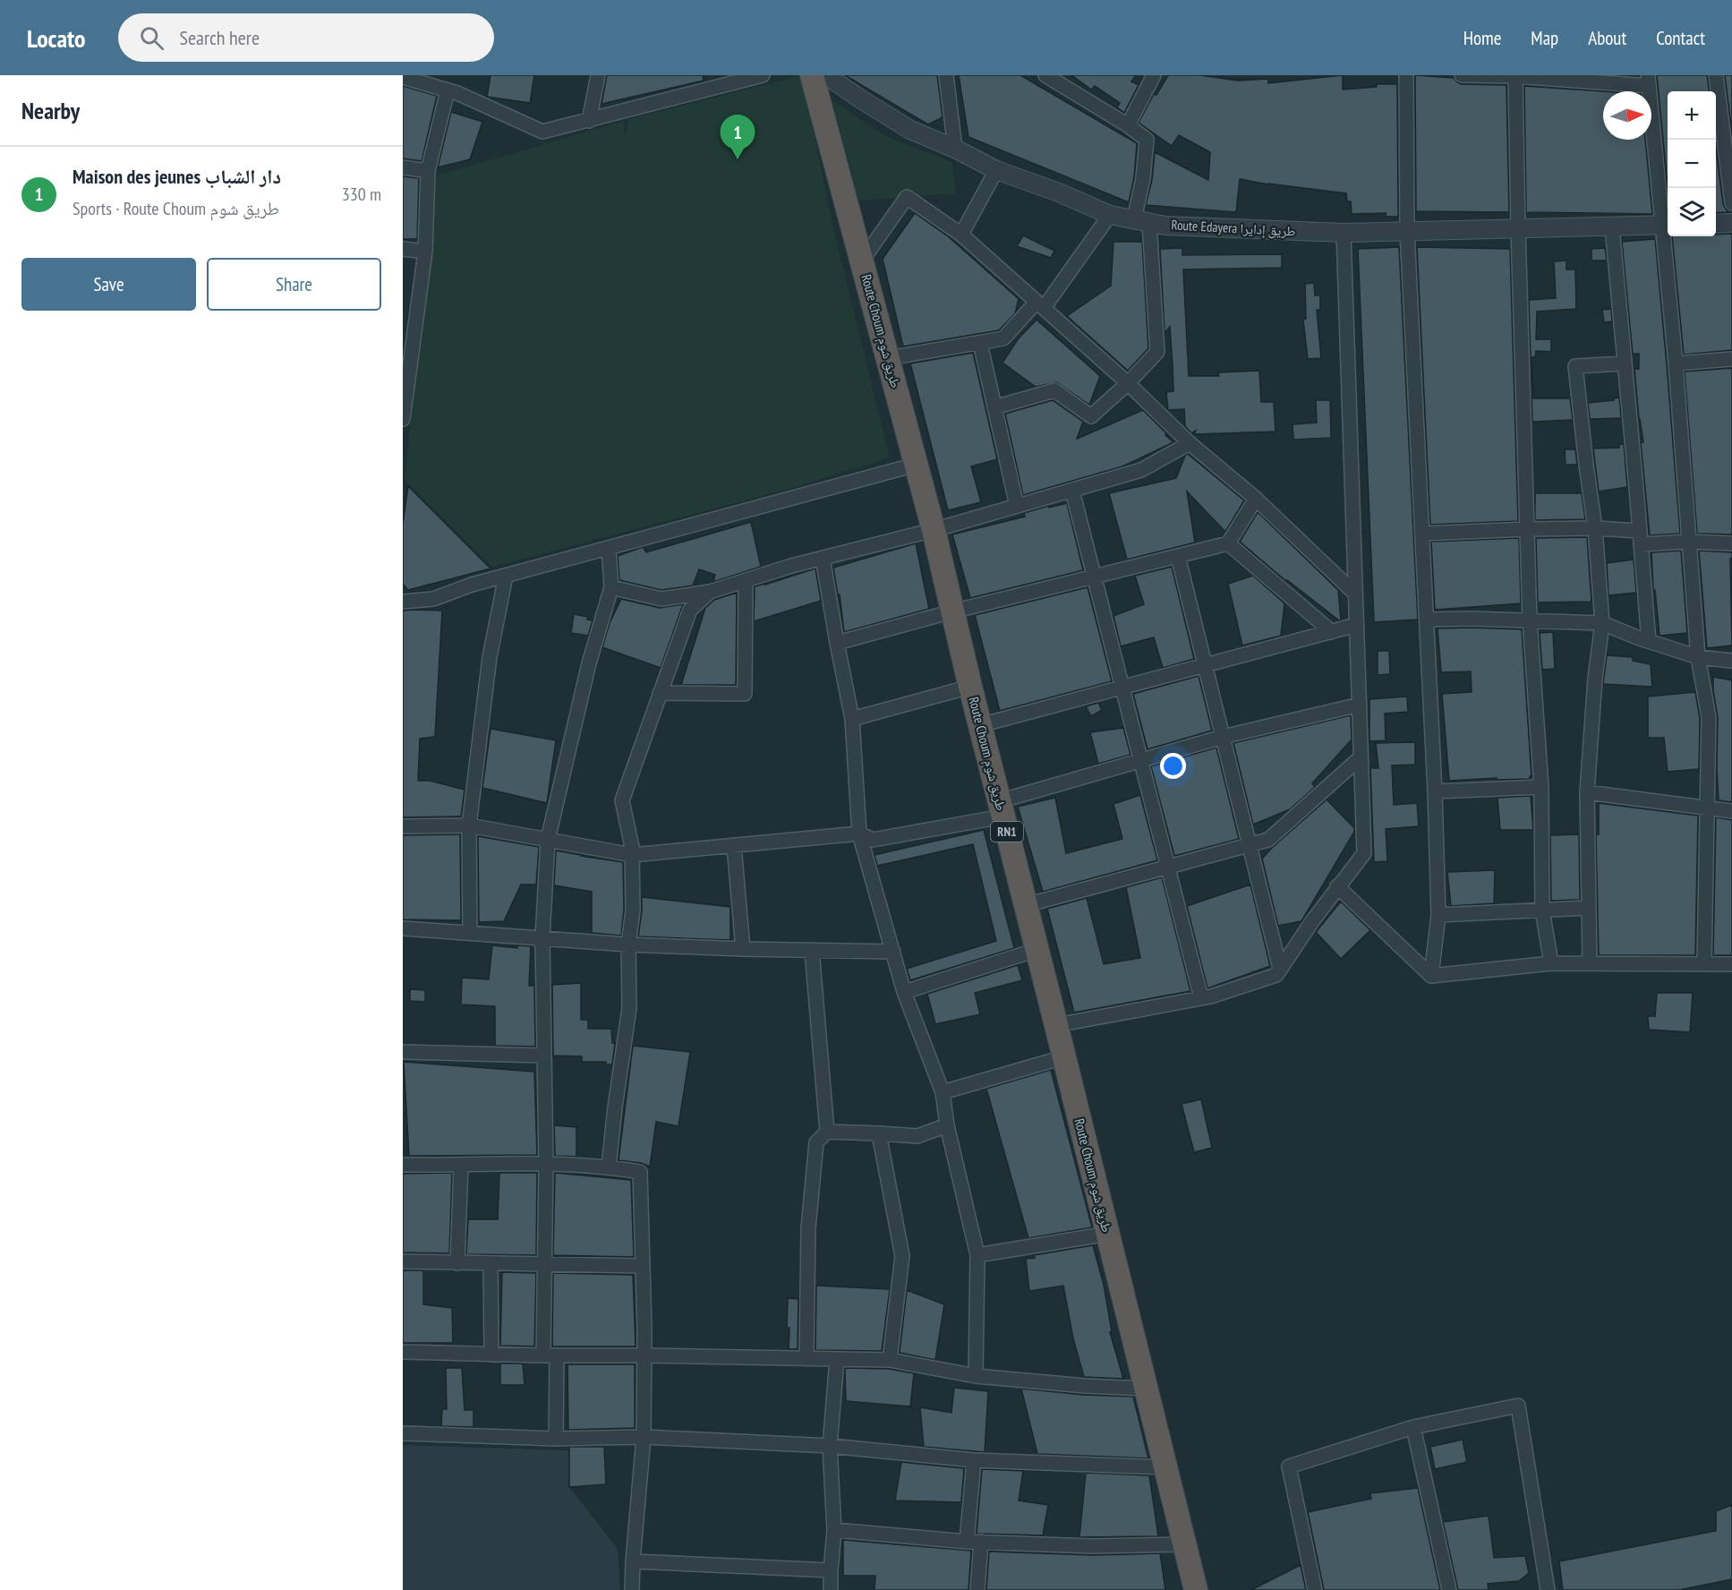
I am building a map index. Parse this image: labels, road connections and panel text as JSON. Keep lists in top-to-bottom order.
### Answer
{
  "streets": {
    "highway": ["Route Choum طريق شوم", "RN1"],
    "street": ["Route Edayera طريق إدايرا"]
  },
  "north": "right",
  "page": {
    "header": "Locato",
    "search": "Search here",
    "nav": [
      "Home",
      "Map",
      "About",
      "Contact"
    ],
    "heading": "Nearby",
    "map_buttons": ["+", "−"],
    "pins": "1",
    "list": [
      {
        "mark": "1",
        "name": "Maison des jeunes دار الشباب",
        "note": "Sports · Route Choum طريق شوم",
        "value": "330 m"
      }
    ],
    "buttons": ["Save", "Share"]
  }
}
